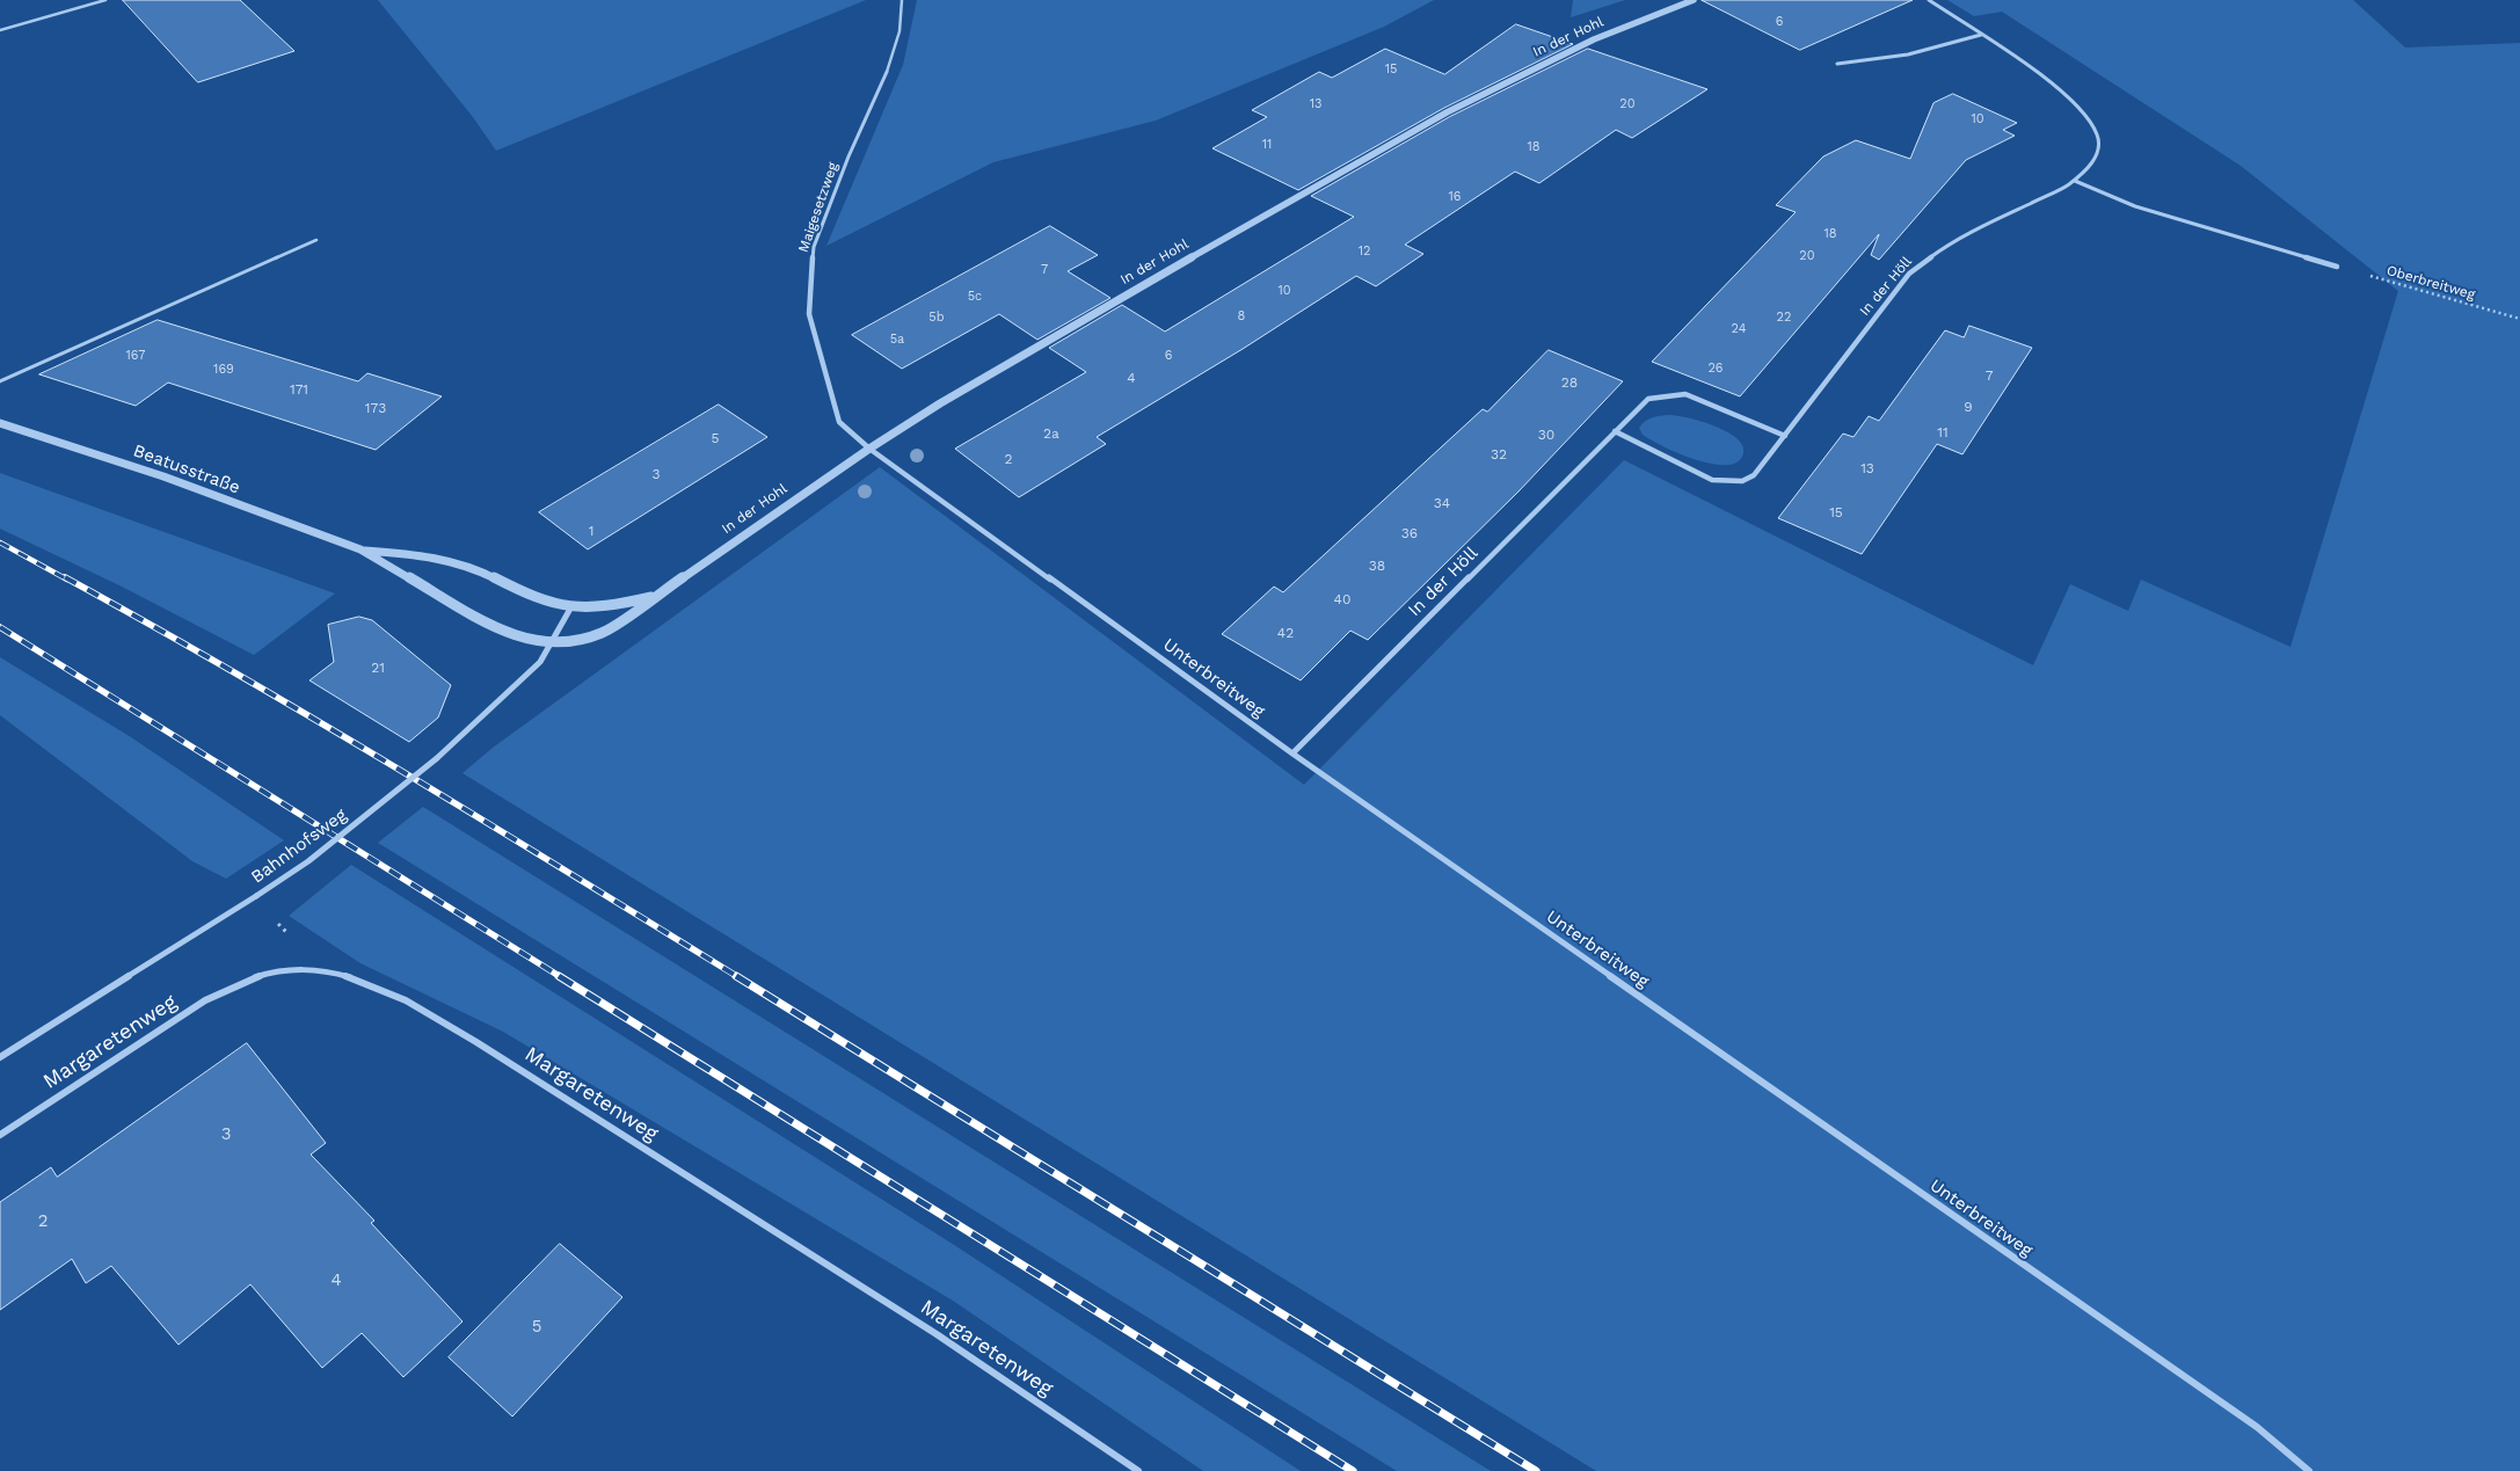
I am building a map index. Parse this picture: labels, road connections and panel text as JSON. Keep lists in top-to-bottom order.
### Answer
{
  "streets": {
    "street": [
      "In der Hohl",
      "Maigesetzweg",
      "In der Höll",
      "Beatusstraße",
      "Unterbreitweg",
      "Bahnhofsweg",
      "Margaretenweg"
    ],
    "path": ["Oberbreitweg"]
  },
  "crossings": [
    ["In der Hohl", "Maigesetzweg"],
    ["In der Hohl", "Beatusstraße"],
    ["In der Hohl", "Unterbreitweg"],
    ["In der Hohl", "Bahnhofsweg"],
    ["Maigesetzweg", "Unterbreitweg"],
    ["In der Höll", "Unterbreitweg"],
    ["Beatusstraße", "Bahnhofsweg"]
  ],
  "house_numbers": [
    "6",
    "15",
    "13",
    "20",
    "10",
    "11",
    "18",
    "16",
    "18",
    "12",
    "20",
    "7",
    "10",
    "5c",
    "8",
    "5b",
    "22",
    "24",
    "5a",
    "167",
    "6",
    "26",
    "169",
    "7",
    "4",
    "28",
    "171",
    "9",
    "173",
    "11",
    "2a",
    "30",
    "5",
    "32",
    "2",
    "13",
    "3",
    "34",
    "15",
    "1",
    "36",
    "38",
    "40",
    "42",
    "21",
    "3",
    "2",
    "4",
    "5"
  ]
}
